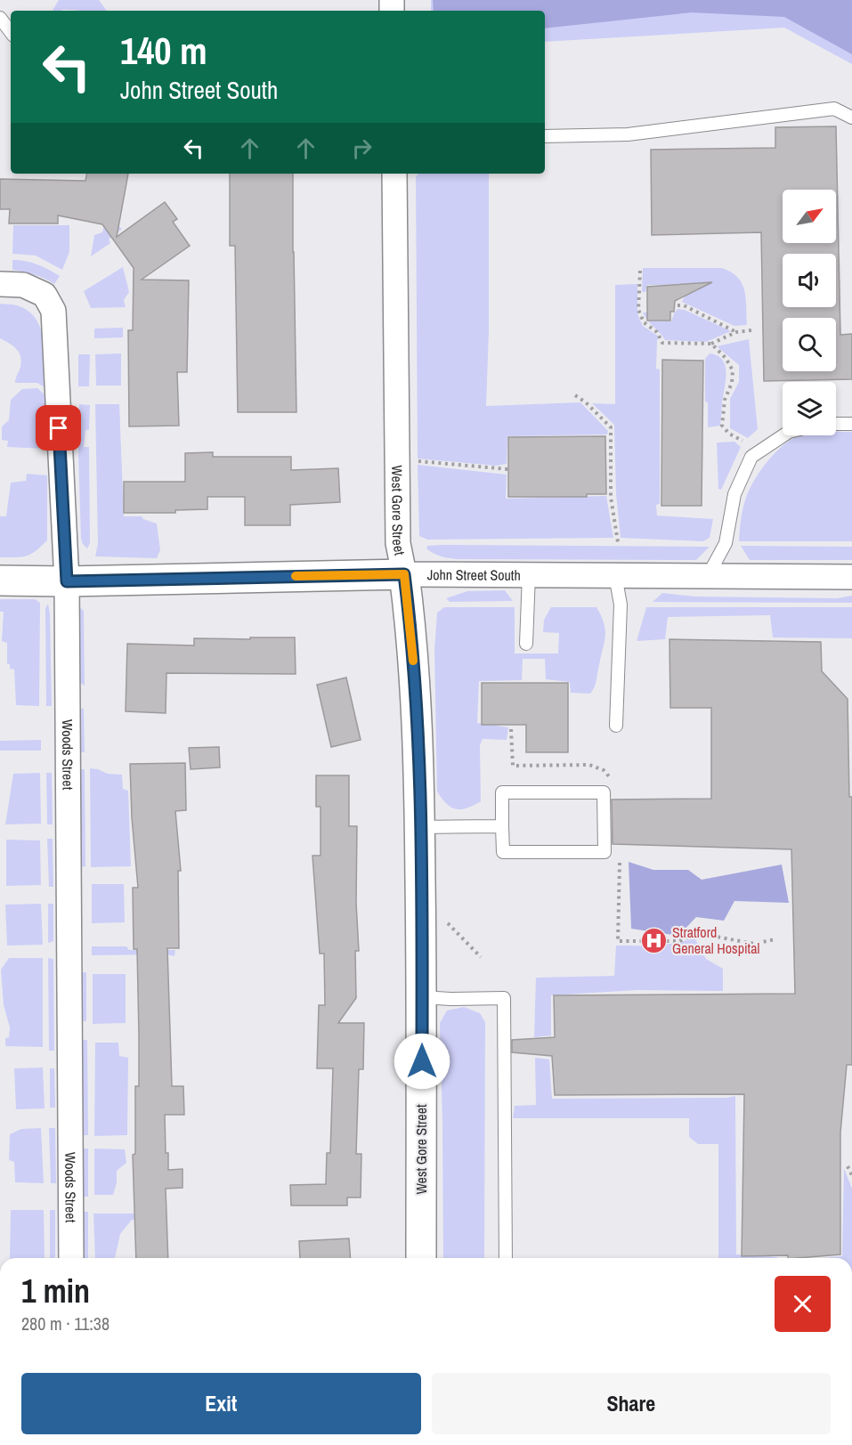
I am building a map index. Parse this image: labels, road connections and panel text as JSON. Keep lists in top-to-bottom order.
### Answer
{
  "streets": {
    "street": ["West Gore Street", "John Street South", "Woods Street"]
  },
  "crossings": [
    ["West Gore Street", "John Street South"],
    ["John Street South", "Woods Street"]
  ],
  "places": {
    "hospital": ["Stratford General Hospital"]
  },
  "north": "top right",
  "page": {
    "turn": ["140 m", "John Street South"],
    "heading": ["1 min", "280 m · 11:38"],
    "buttons": ["Exit", "Share"]
  }
}
